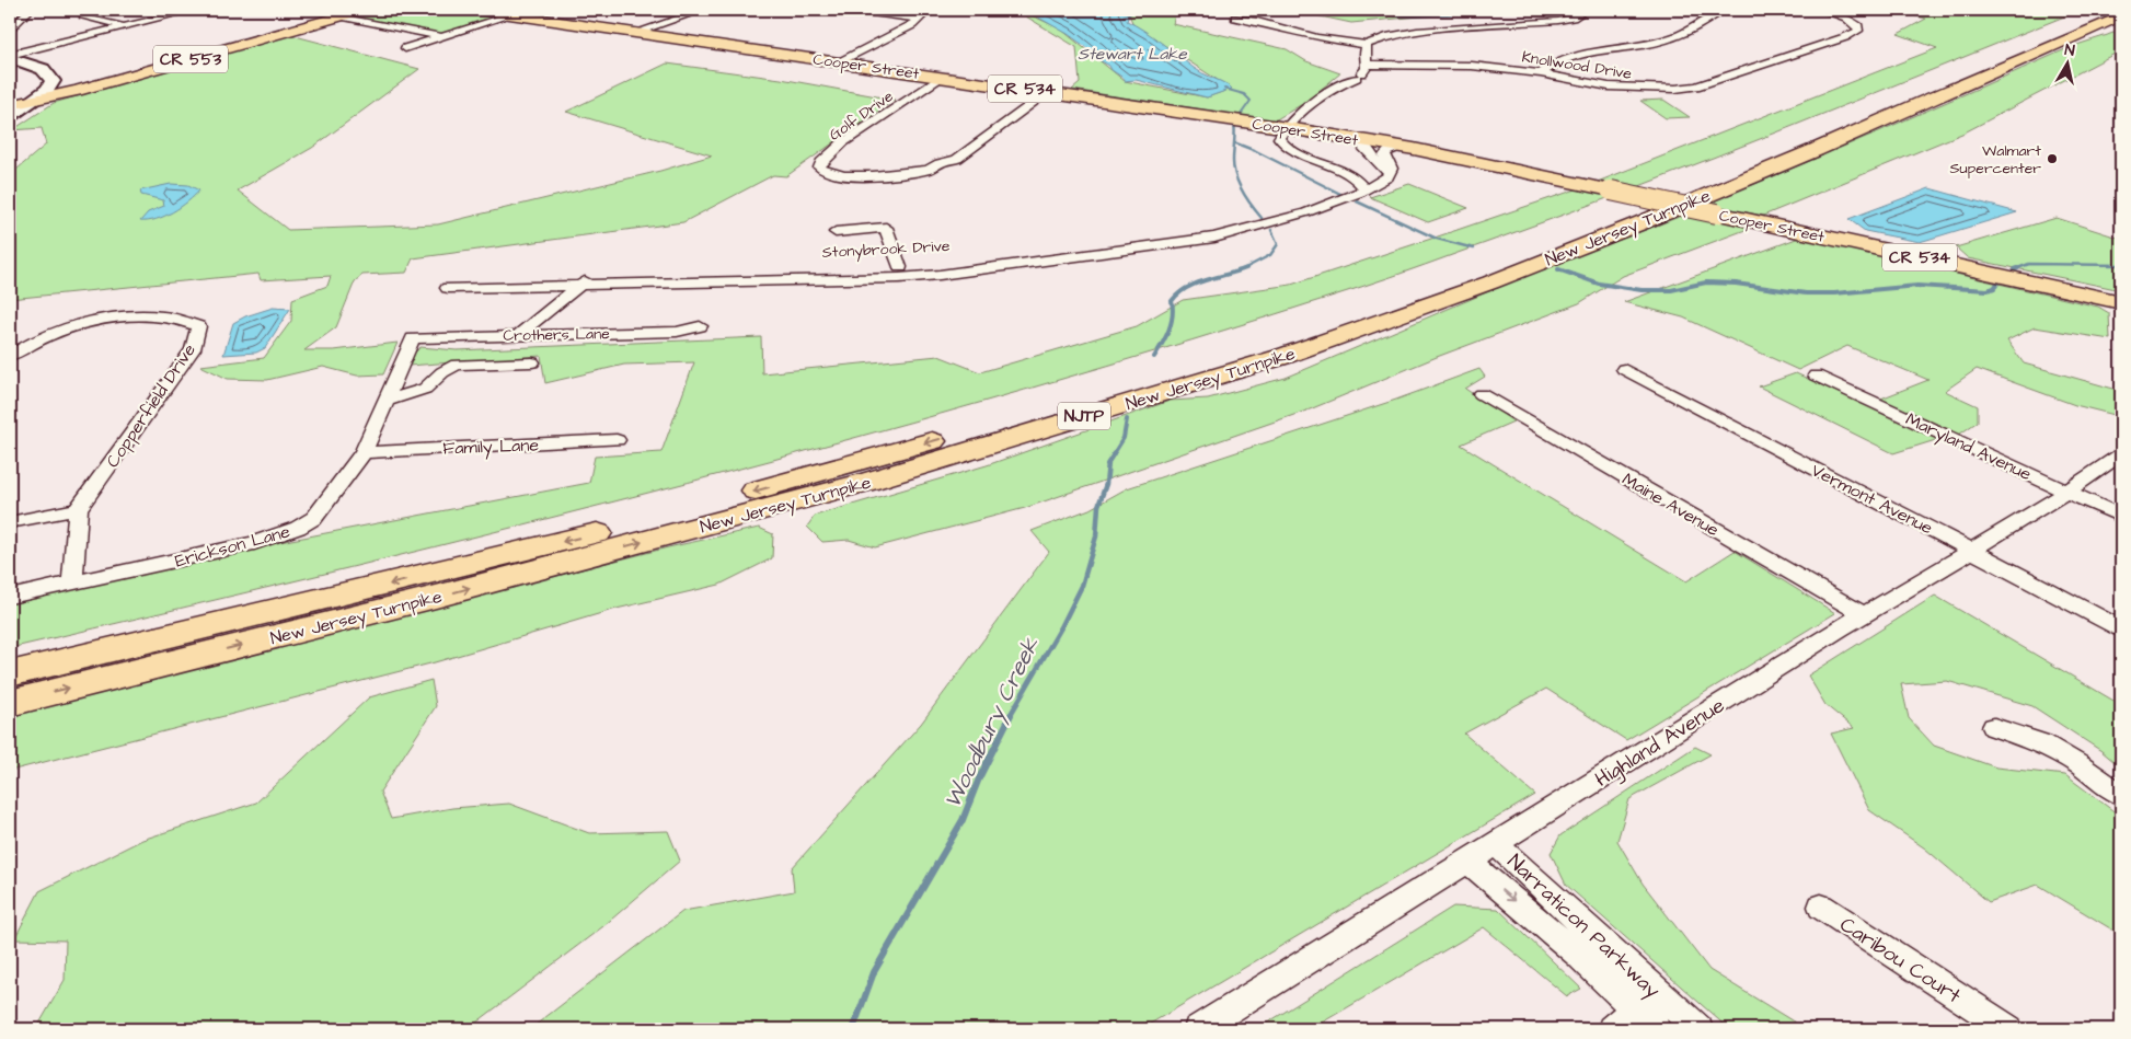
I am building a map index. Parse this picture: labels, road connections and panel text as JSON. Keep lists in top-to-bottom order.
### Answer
{
  "streets": {
    "main road": [
      "CR 553",
      "Cooper Street",
      "CR 534",
      "New Jersey Turnpike",
      "NJTP"
    ],
    "street": [
      "Knollwood Drive",
      "Golf Drive",
      "Stonybrook Drive",
      "Crothers Lane",
      "Copperfield Drive",
      "Family Lane",
      "Maryland Avenue",
      "Vermont Avenue",
      "Maine Avenue",
      "Erickson Lane",
      "Highland Avenue",
      "Narraticon Parkway",
      "Caribou Court"
    ]
  },
  "crossings": [
    ["Cooper Street", "Golf Drive"],
    ["Crothers Lane", "Erickson Lane"],
    ["Family Lane", "Erickson Lane"],
    ["Maryland Avenue", "Highland Avenue"],
    ["Vermont Avenue", "Highland Avenue"],
    ["Maine Avenue", "Highland Avenue"],
    ["Highland Avenue", "Narraticon Parkway"]
  ],
  "water": ["Stewart Lake", "Woodbury Creek"],
  "places": ["Walmart Supercenter"],
  "north": "top"
}
